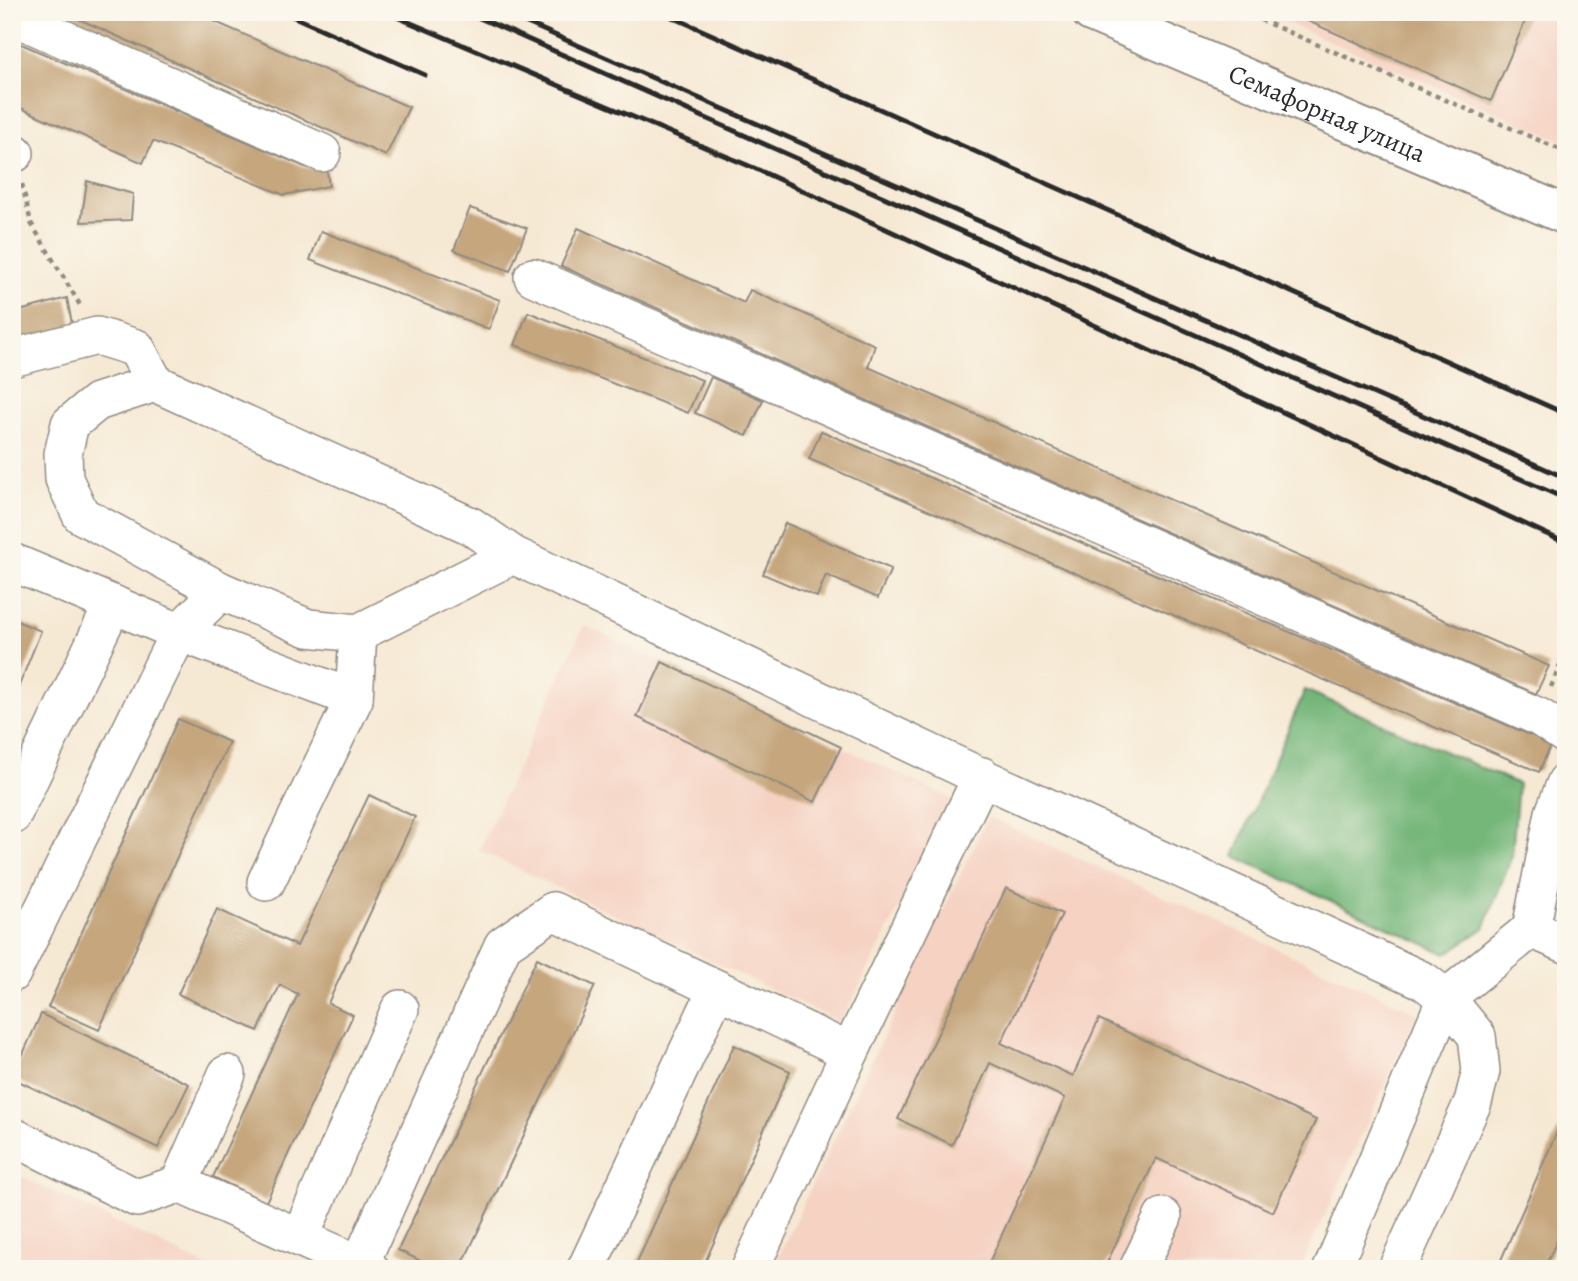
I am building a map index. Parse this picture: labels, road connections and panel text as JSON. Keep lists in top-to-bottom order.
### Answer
{
  "streets": {
    "highway": ["Семафорная улица"]
  }
}
